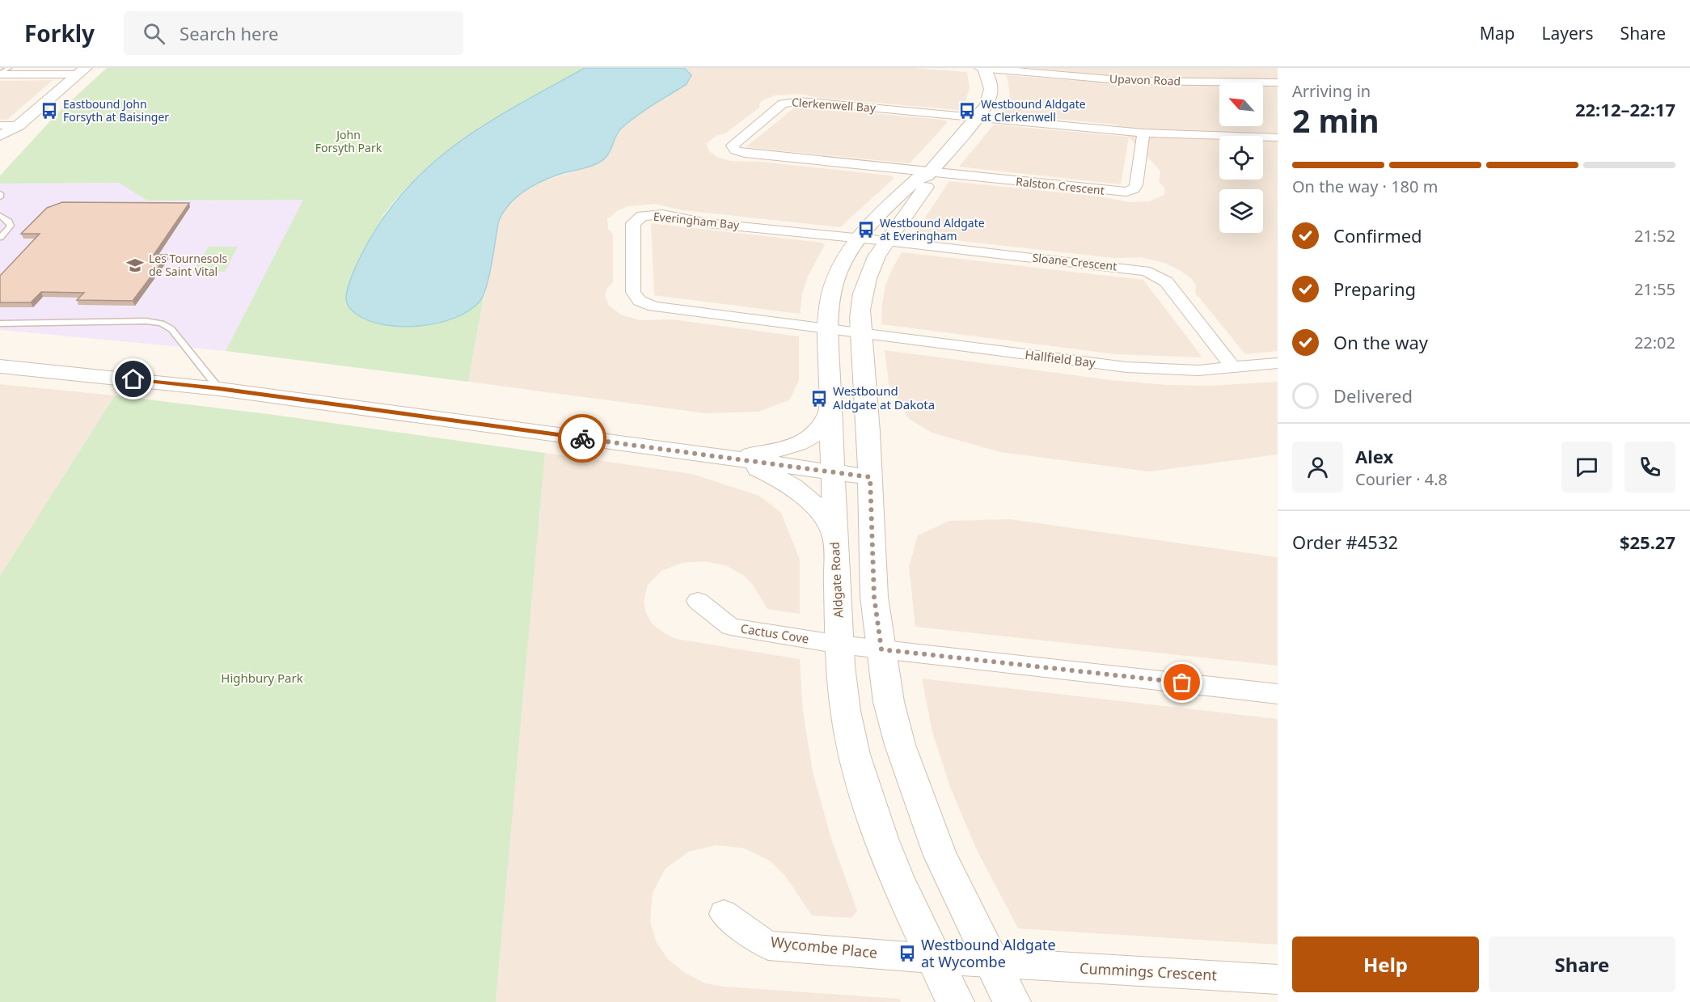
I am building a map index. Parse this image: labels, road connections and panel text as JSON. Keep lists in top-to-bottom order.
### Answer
{
  "streets": {
    "street": [
      "Upavon Road",
      "Clerkenwell Bay",
      "Ralston Crescent",
      "Everingham Bay",
      "Sloane Crescent",
      "Hallfield Bay",
      "Aldgate Road",
      "Cactus Cove",
      "Wycombe Place",
      "Cummings Crescent"
    ]
  },
  "crossings": [
    ["Upavon Road", "Aldgate Road"],
    ["Clerkenwell Bay", "Ralston Crescent"],
    ["Clerkenwell Bay", "Aldgate Road"],
    ["Ralston Crescent", "Aldgate Road"],
    ["Everingham Bay", "Sloane Crescent"],
    ["Everingham Bay", "Hallfield Bay"],
    ["Everingham Bay", "Aldgate Road"],
    ["Sloane Crescent", "Hallfield Bay"],
    ["Sloane Crescent", "Aldgate Road"],
    ["Hallfield Bay", "Aldgate Road"],
    ["Aldgate Road", "Cactus Cove"],
    ["Aldgate Road", "Wycombe Place"],
    ["Aldgate Road", "Cummings Crescent"],
    ["Wycombe Place", "Cummings Crescent"]
  ],
  "parks": ["John Forsyth Park", "Highbury Park"],
  "places": {
    "bus stop": [
      "Eastbound John Forsyth at Baisinger",
      "Westbound Aldgate at Clerkenwell",
      "Westbound Aldgate at Everingham",
      "Westbound Aldgate at Dakota",
      "Westbound Aldgate at Wycombe"
    ],
    "school or university": ["Les Tournesols de Saint Vital"]
  },
  "north": "top left",
  "page": {
    "header": "Forkly",
    "search": "Search here",
    "nav": ["Map", "Layers", "Share"],
    "heading": ["2 min", "Arriving in", "22:12–22:17"],
    "panel": [
      "Alex",
      "Courier · 4.8",
      "Order #4532",
      "$25.27"
    ],
    "bar": "On the way · 180 m",
    "list": [
      ["Confirmed", "21:52"],
      ["Preparing", "21:55"],
      ["On the way", "22:02"],
      "Delivered"
    ],
    "buttons": ["Help", "Share"]
  }
}
